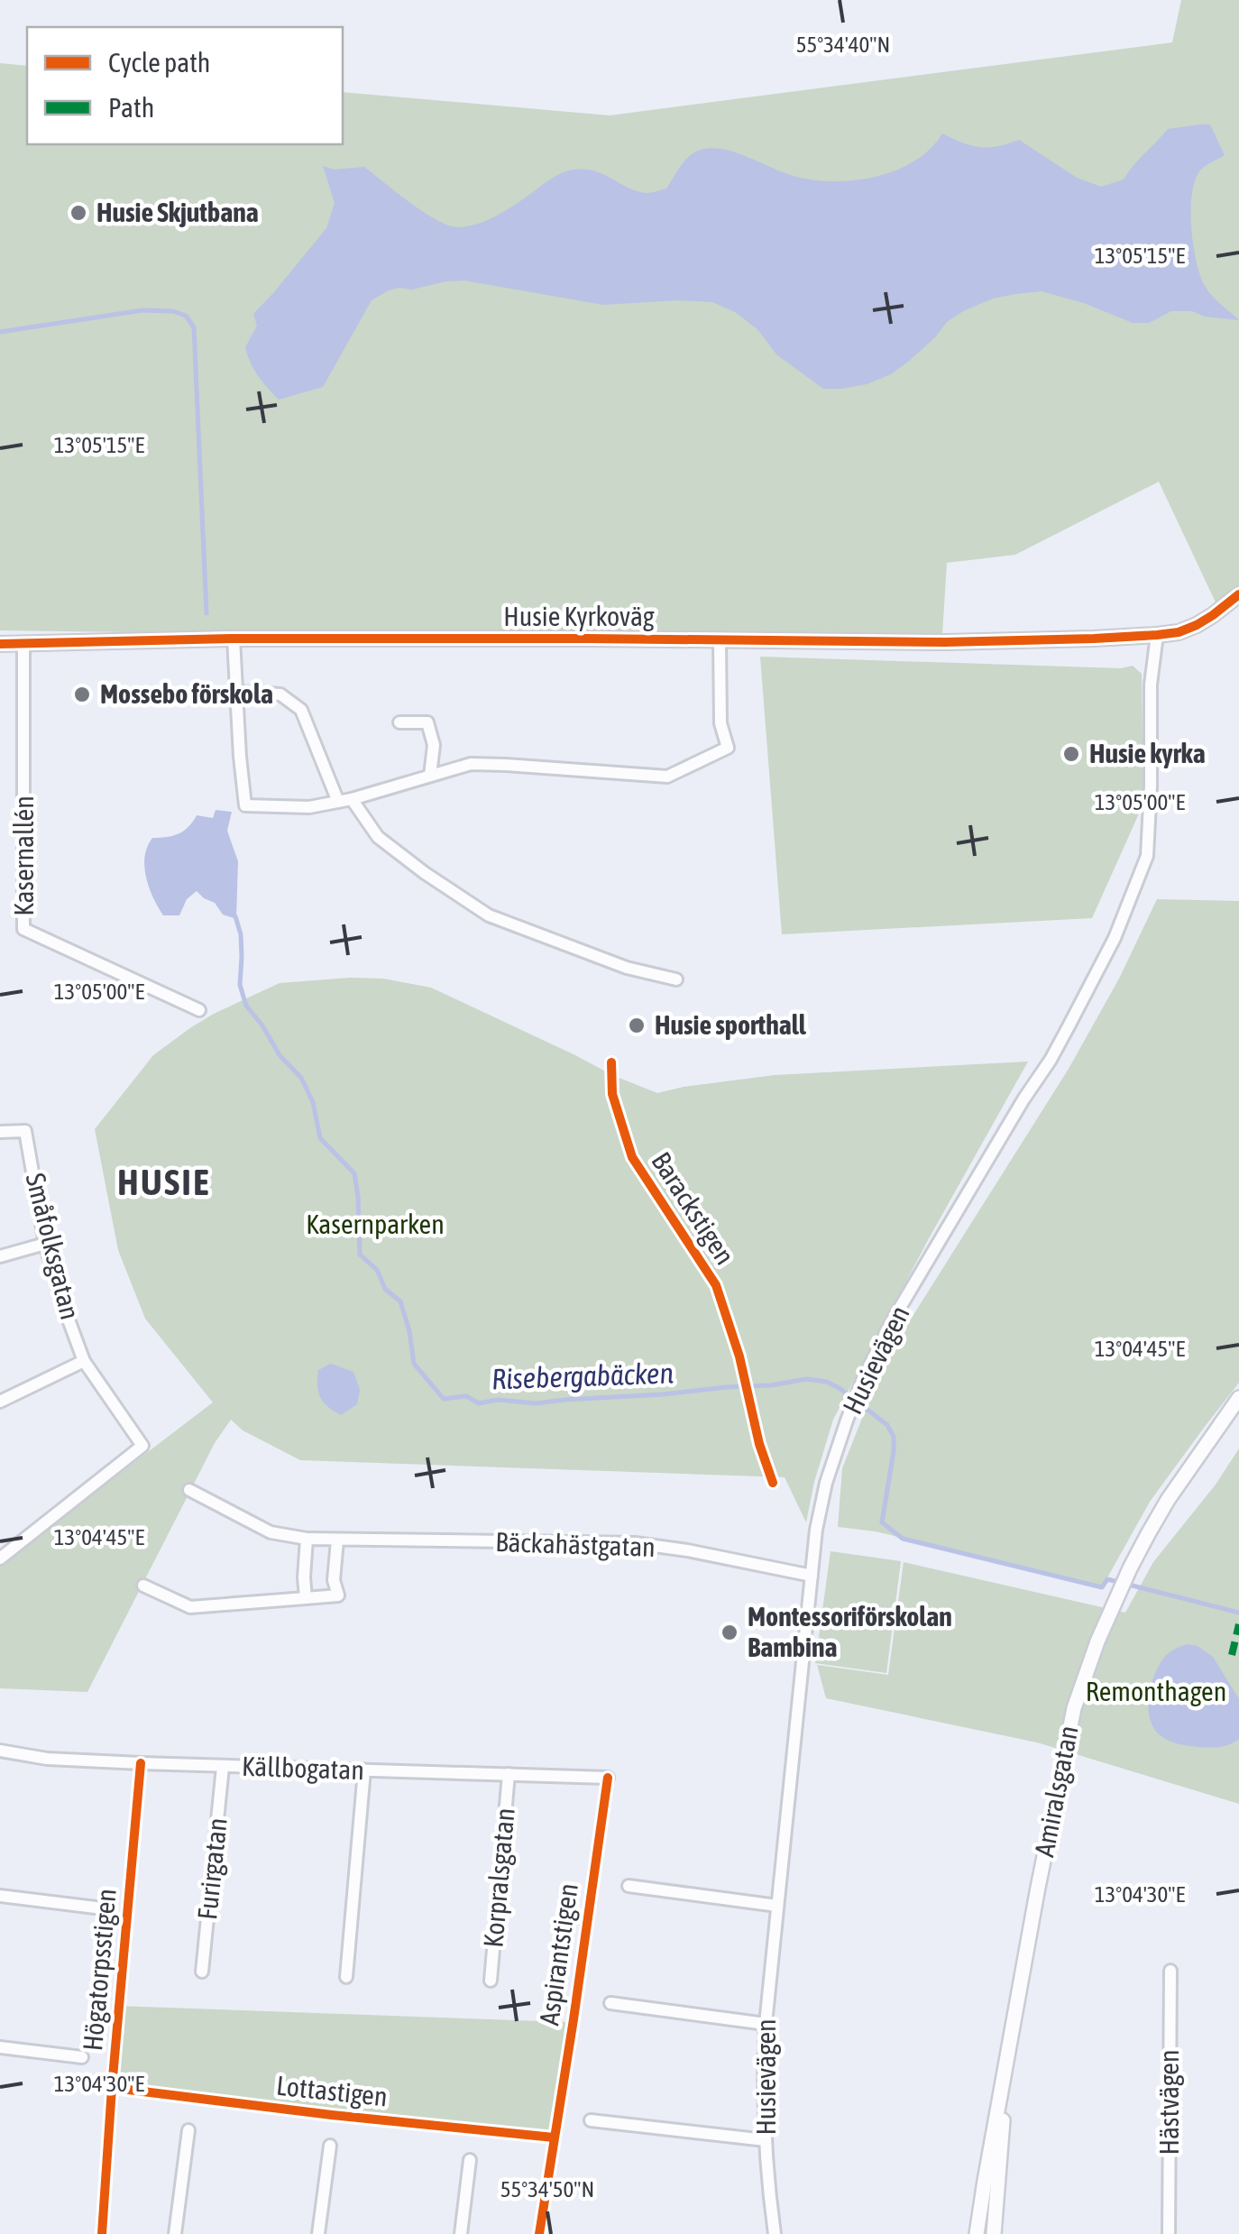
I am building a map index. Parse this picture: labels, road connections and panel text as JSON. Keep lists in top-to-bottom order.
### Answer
{
  "streets": {
    "street": [
      "Husie Kyrkoväg",
      "Kasernallén",
      "Småfolksgatan",
      "Husievägen",
      "Bäckahästgatan",
      "Källbogatan",
      "Amiralsgatan",
      "Furirgatan",
      "Korpralsgatan",
      "Hästvägen"
    ],
    "cycle path": [
      "Barackstigen",
      "Aspirantstigen",
      "Högatorpsstigen",
      "Lottastigen"
    ]
  },
  "crossings": [
    ["Husie Kyrkoväg", "Kasernallén"],
    ["Husie Kyrkoväg", "Husievägen"],
    ["Husievägen", "Bäckahästgatan"],
    ["Källbogatan", "Furirgatan"],
    ["Källbogatan", "Korpralsgatan"]
  ],
  "districts": ["HUSIE"],
  "water": ["Risebergabäcken"],
  "parks": ["Kasernparken", "Remonthagen"],
  "places": [
    "Husie Skjutbana",
    "Mossebo förskola",
    "Husie kyrka",
    "Husie sporthall",
    "Montessoriförskolan Bambina"
  ],
  "legend": ["Cycle path", "Path"],
  "coordinates": [
    "55°34'40\"N",
    "13°05'15\"E",
    "13°05'00\"E",
    "13°04'45\"E",
    "13°04'30\"E",
    "55°34'50\"N"
  ]
}
